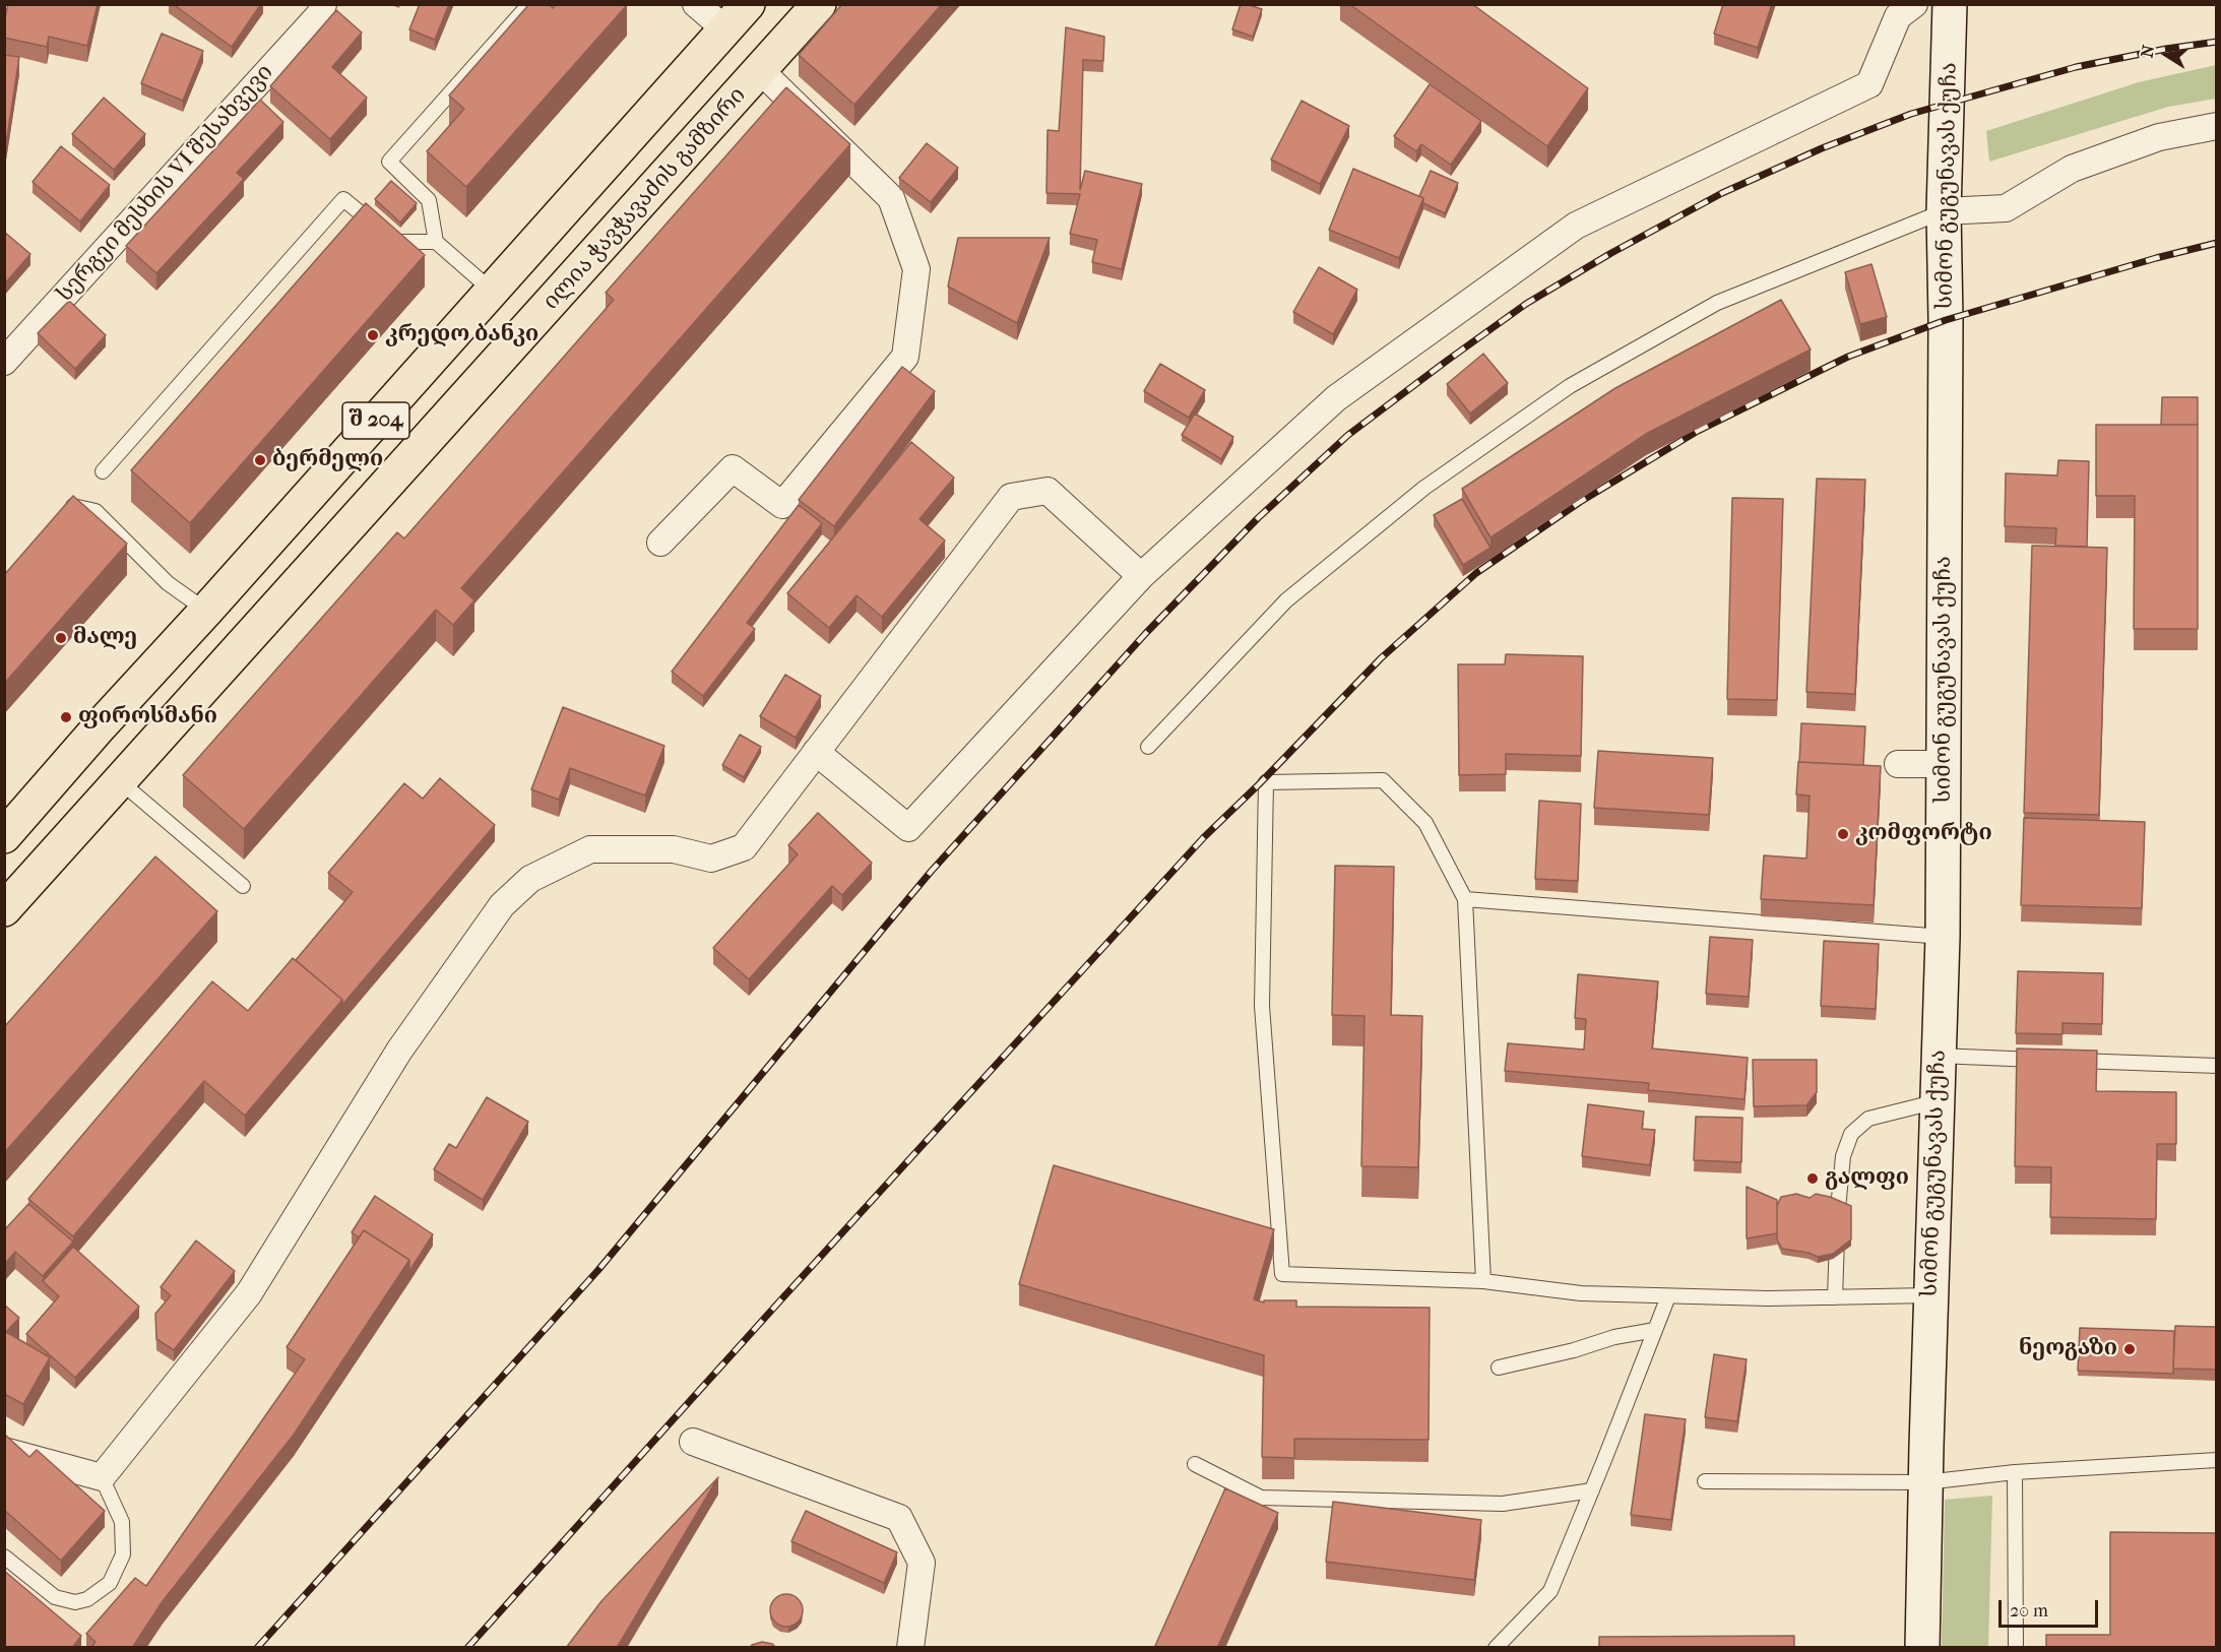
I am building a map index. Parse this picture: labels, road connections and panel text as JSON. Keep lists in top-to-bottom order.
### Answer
{
  "streets": {
    "main road": ["სიმონ გუგუნავას ქუჩა", "ილია ჭავჭავაძის გამზირი", "შ 204"],
    "street": ["სერგეი მესხის VI შესახვევი"]
  },
  "places": [
    "კრედო ბანკი",
    "ბერმელი",
    "მალე",
    "ფიროსმანი",
    "კომფორტი",
    "გალფი",
    "ნეოგაზი"
  ],
  "scale_bar": "20 m",
  "north": "left"
}
